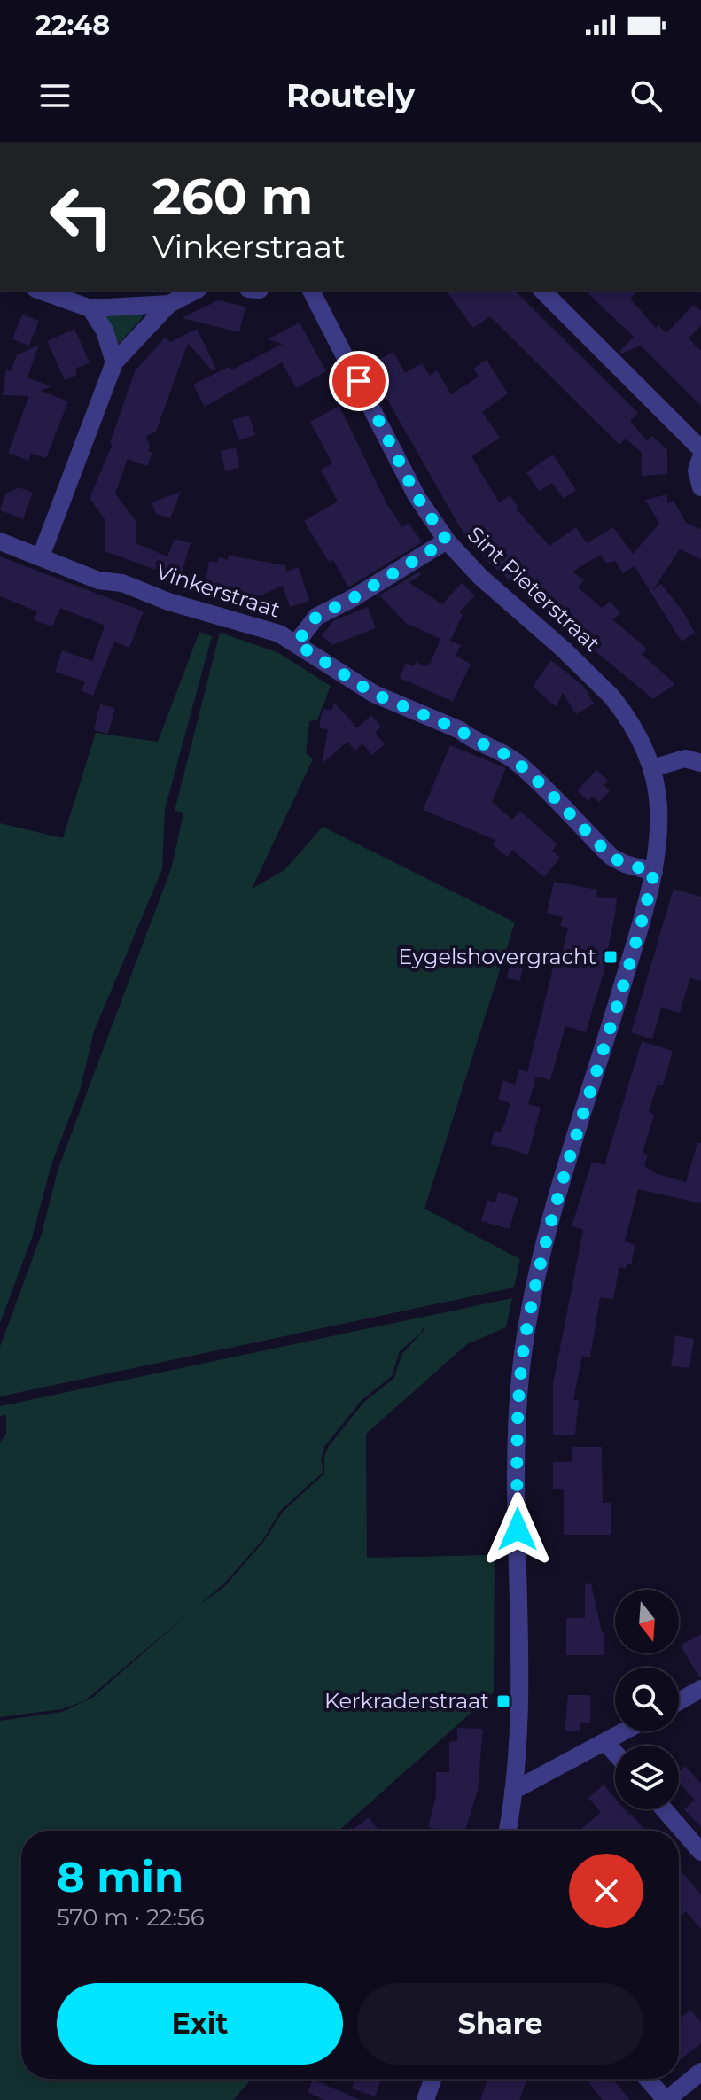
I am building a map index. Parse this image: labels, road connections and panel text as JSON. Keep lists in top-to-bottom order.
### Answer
{
  "streets": {
    "street": ["Sint Pieterstraat", "Vinkerstraat"]
  },
  "places": {
    "transit": ["Eygelshovergracht", "Kerkraderstraat"]
  },
  "north": "bottom",
  "page": {
    "status": "22:48",
    "header": "Routely",
    "turn": ["260 m", "Vinkerstraat"],
    "heading": ["8 min", "570 m · 22:56"],
    "buttons": ["Exit", "Share"]
  }
}
